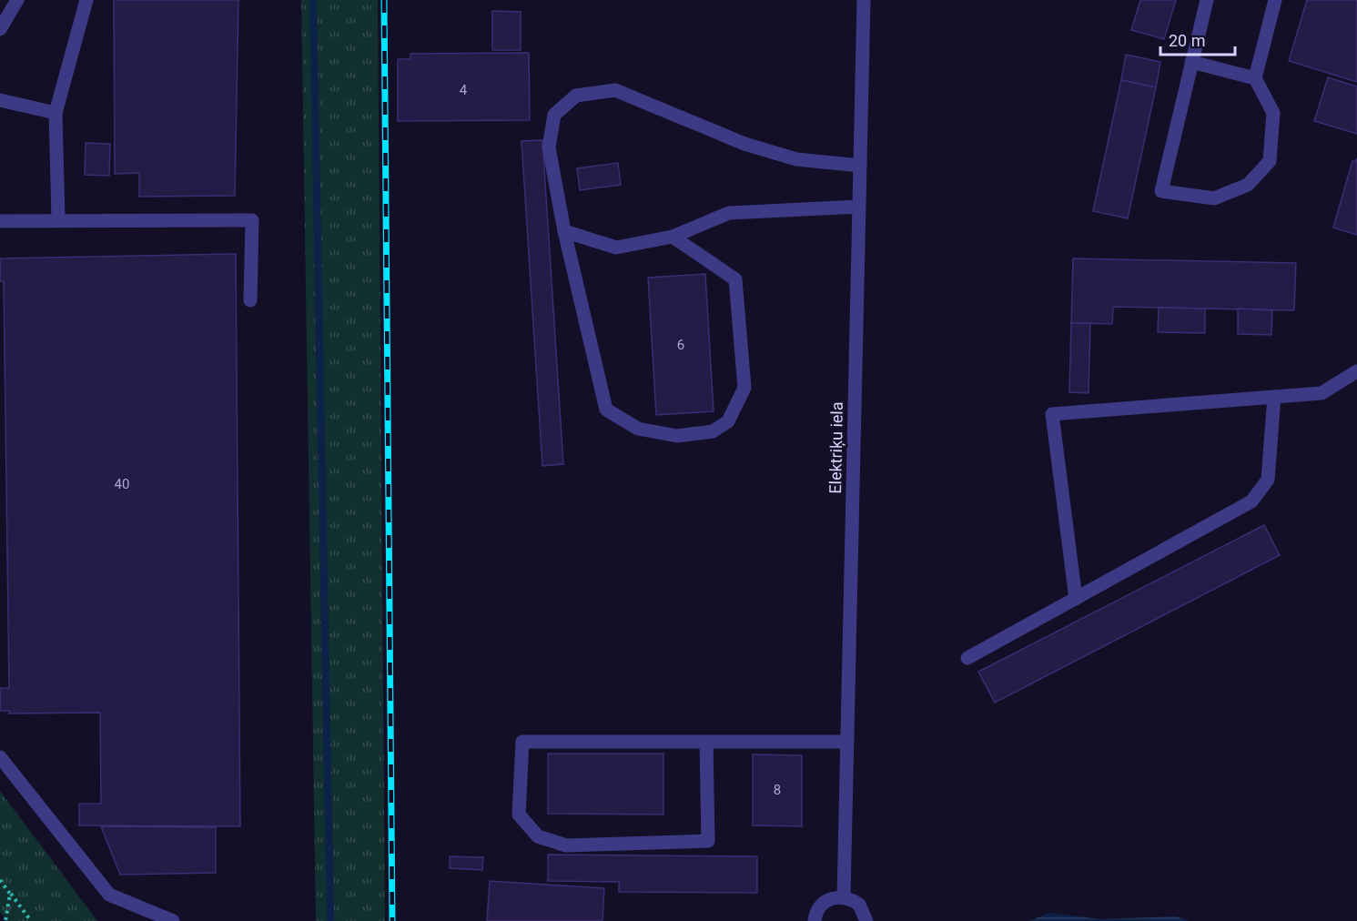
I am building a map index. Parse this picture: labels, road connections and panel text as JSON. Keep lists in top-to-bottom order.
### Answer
{
  "streets": {
    "street": ["Elektriķu iela"]
  },
  "house_numbers": [
    "4",
    "6",
    "40",
    "8"
  ],
  "scale_bar": "20 m"
}
